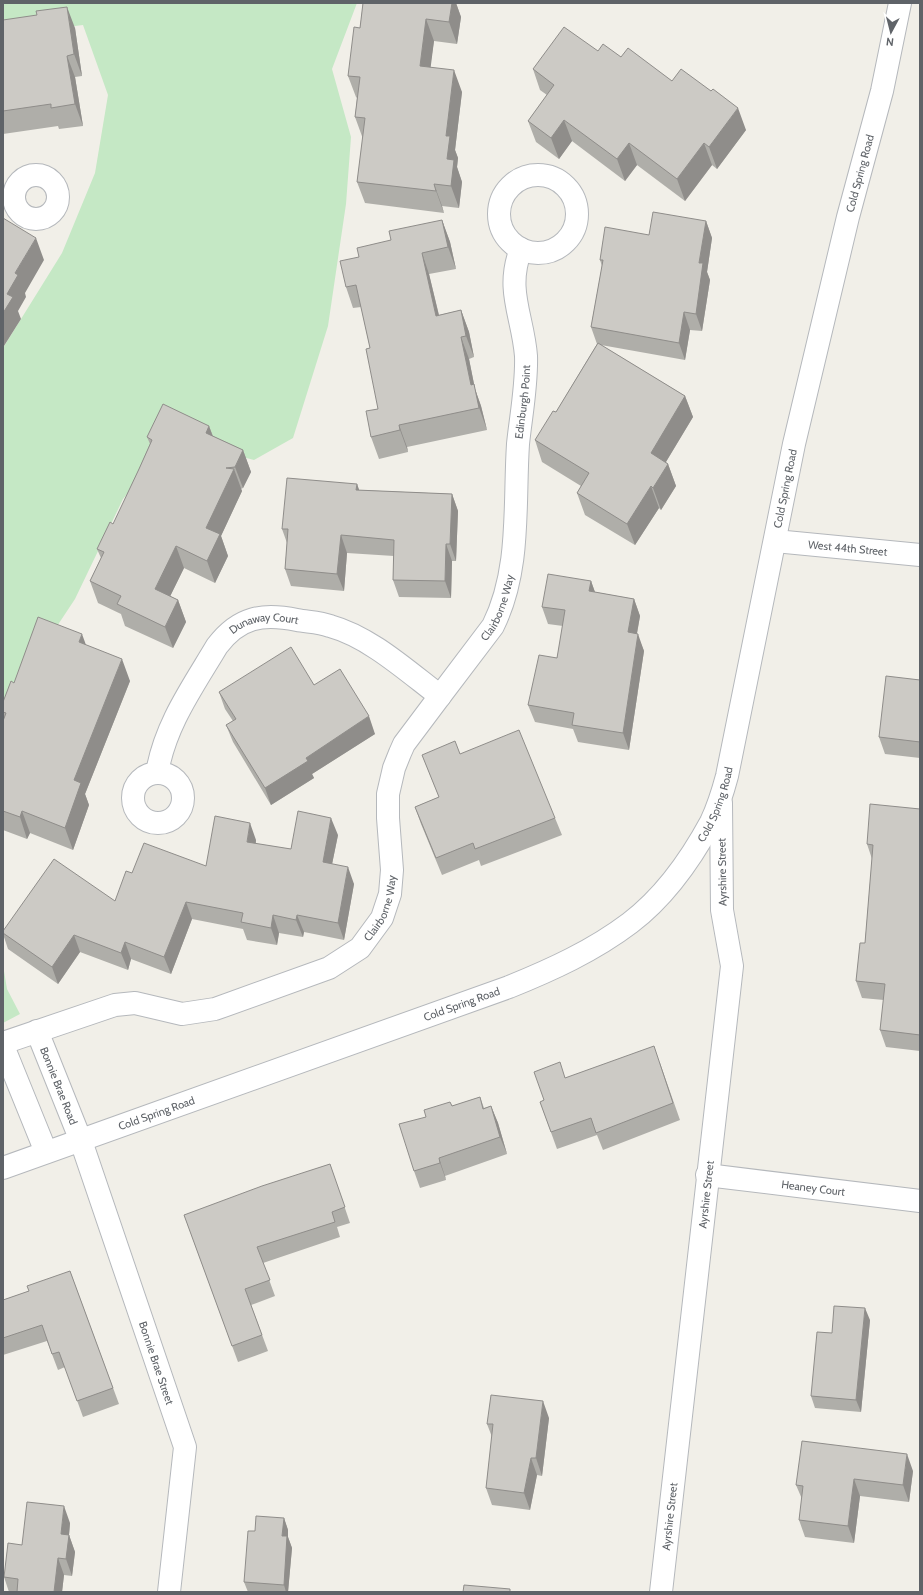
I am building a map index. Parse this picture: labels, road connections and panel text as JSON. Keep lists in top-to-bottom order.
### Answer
{
  "streets": {
    "street": [
      "Cold Spring Road",
      "Edinburgh Point",
      "West 44th Street",
      "Clairborne Way",
      "Dunaway Court",
      "Ayrshire Street",
      "Bonnie Brae Road",
      "Heaney Court",
      "Bonnie Brae Street"
    ]
  },
  "crossings": [
    ["Cold Spring Road", "West 44th Street"],
    ["Cold Spring Road", "Ayrshire Street"],
    ["Cold Spring Road", "Bonnie Brae Road"],
    ["Cold Spring Road", "Bonnie Brae Street"],
    ["Edinburgh Point", "Clairborne Way"],
    ["Clairborne Way", "Dunaway Court"],
    ["Clairborne Way", "Bonnie Brae Road"],
    ["Ayrshire Street", "Heaney Court"],
    ["Bonnie Brae Road", "Bonnie Brae Street"]
  ],
  "north": "bottom"
}
